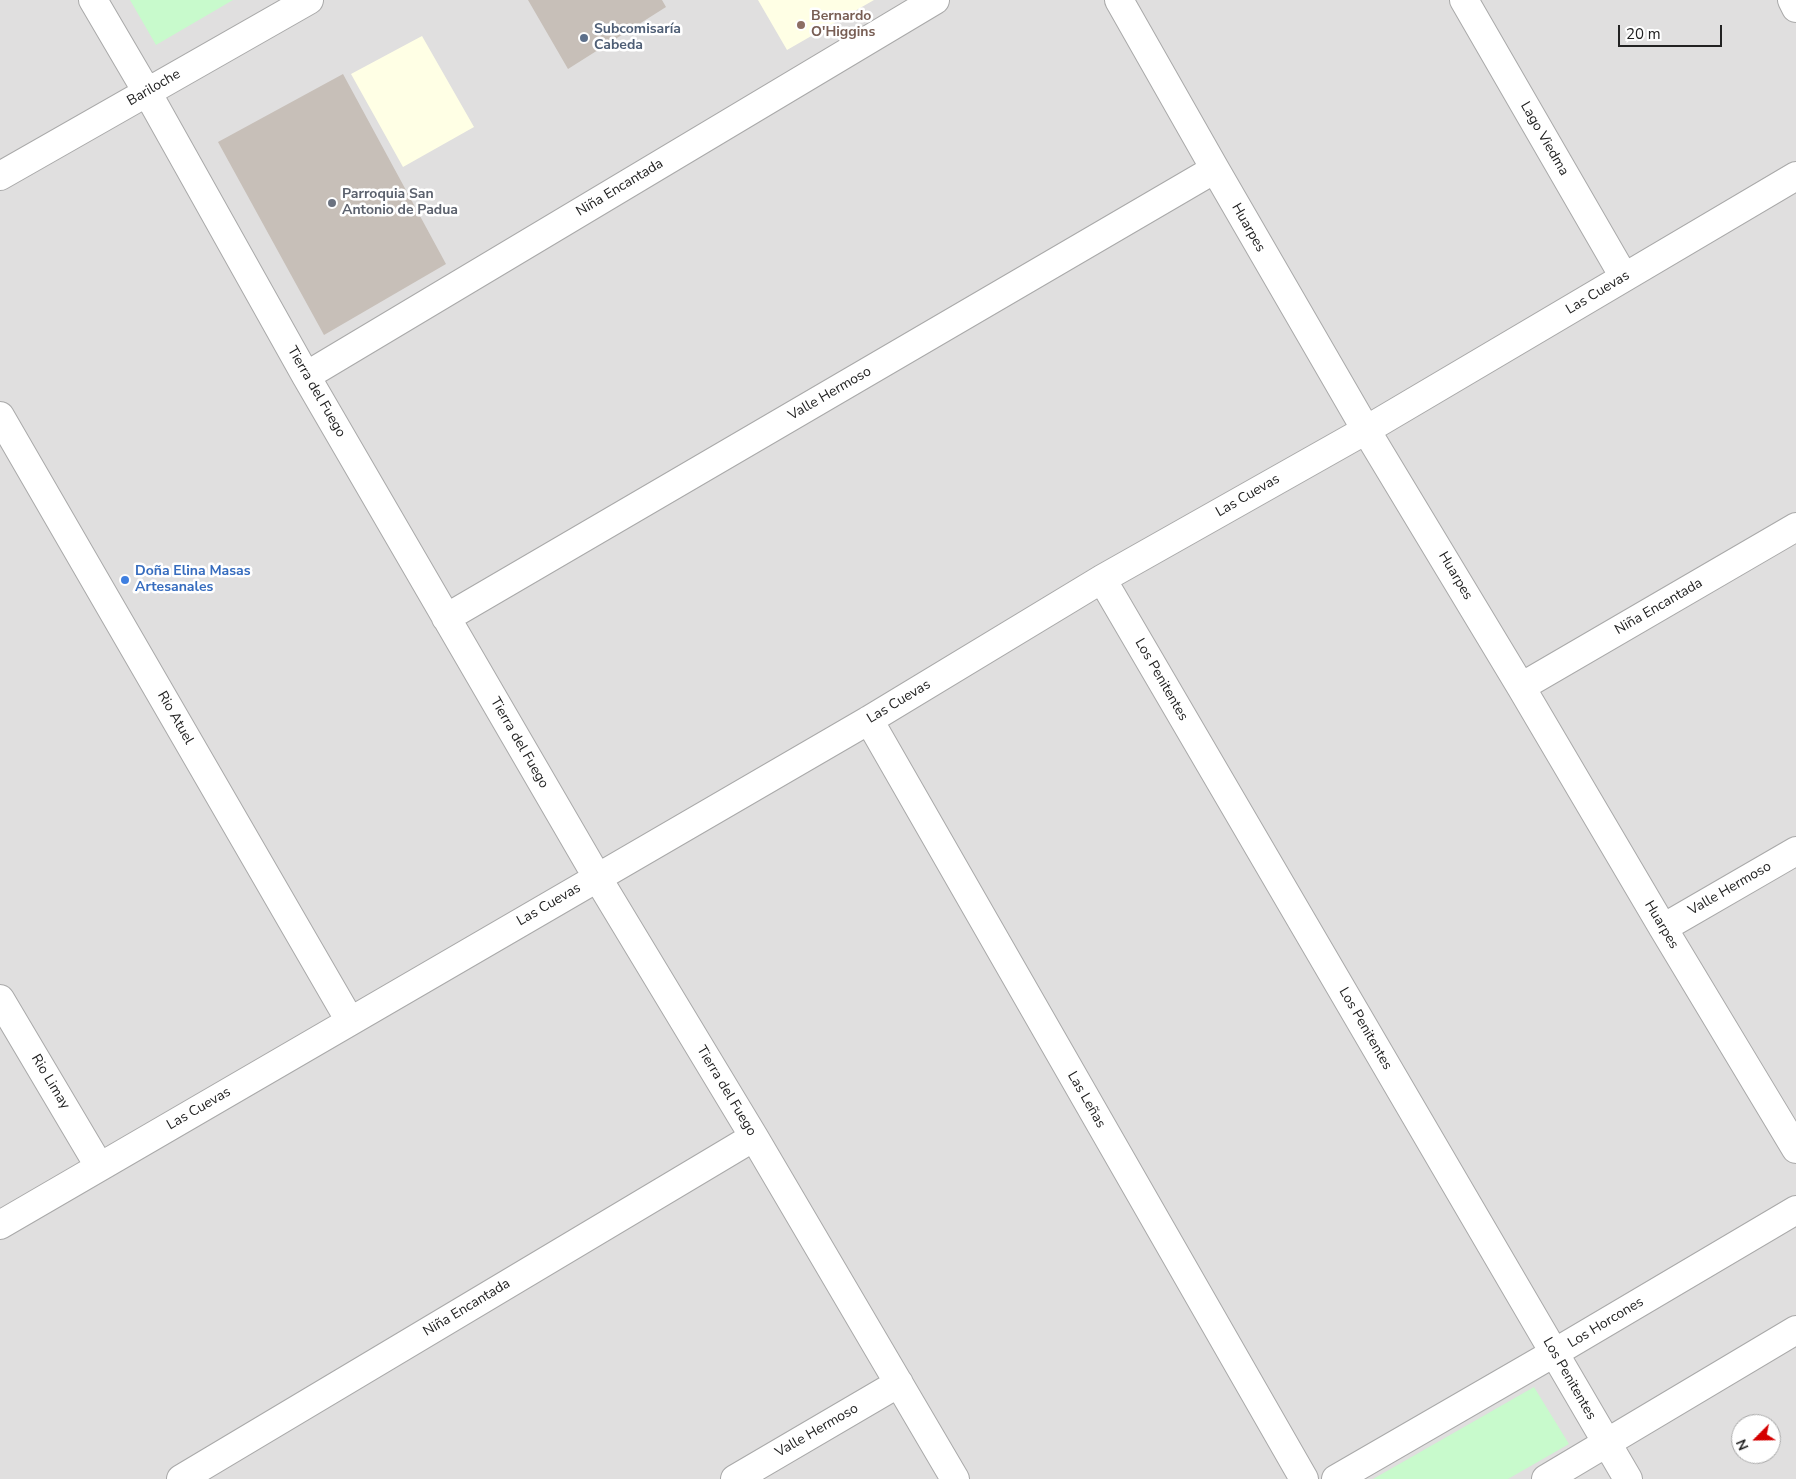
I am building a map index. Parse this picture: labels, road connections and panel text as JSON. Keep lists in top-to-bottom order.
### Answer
{
  "streets": {
    "street": [
      "Bariloche",
      "Lago Viedma",
      "Niña Encantada",
      "Huarpes",
      "Las Cuevas",
      "Tierra del Fuego",
      "Valle Hermoso",
      "Los Penitentes",
      "Rio Atuel",
      "Rio Limay",
      "Las Leñas",
      "Los Horcones"
    ]
  },
  "crossings": [
    ["Bariloche", "Tierra del Fuego"],
    ["Lago Viedma", "Las Cuevas"],
    ["Niña Encantada", "Huarpes"],
    ["Niña Encantada", "Tierra del Fuego"],
    ["Huarpes", "Las Cuevas"],
    ["Huarpes", "Valle Hermoso"],
    ["Las Cuevas", "Tierra del Fuego"],
    ["Las Cuevas", "Los Penitentes"],
    ["Las Cuevas", "Rio Atuel"],
    ["Las Cuevas", "Rio Limay"],
    ["Las Cuevas", "Las Leñas"],
    ["Tierra del Fuego", "Valle Hermoso"],
    ["Los Penitentes", "Los Horcones"]
  ],
  "places": [
    "Bernardo O'Higgins",
    "Subcomisaría Cabeda",
    "Parroquia San Antonio de Padua",
    "Doña Elina Masas Artesanales"
  ],
  "scale_bar": "20 m",
  "north": "bottom left"
}
